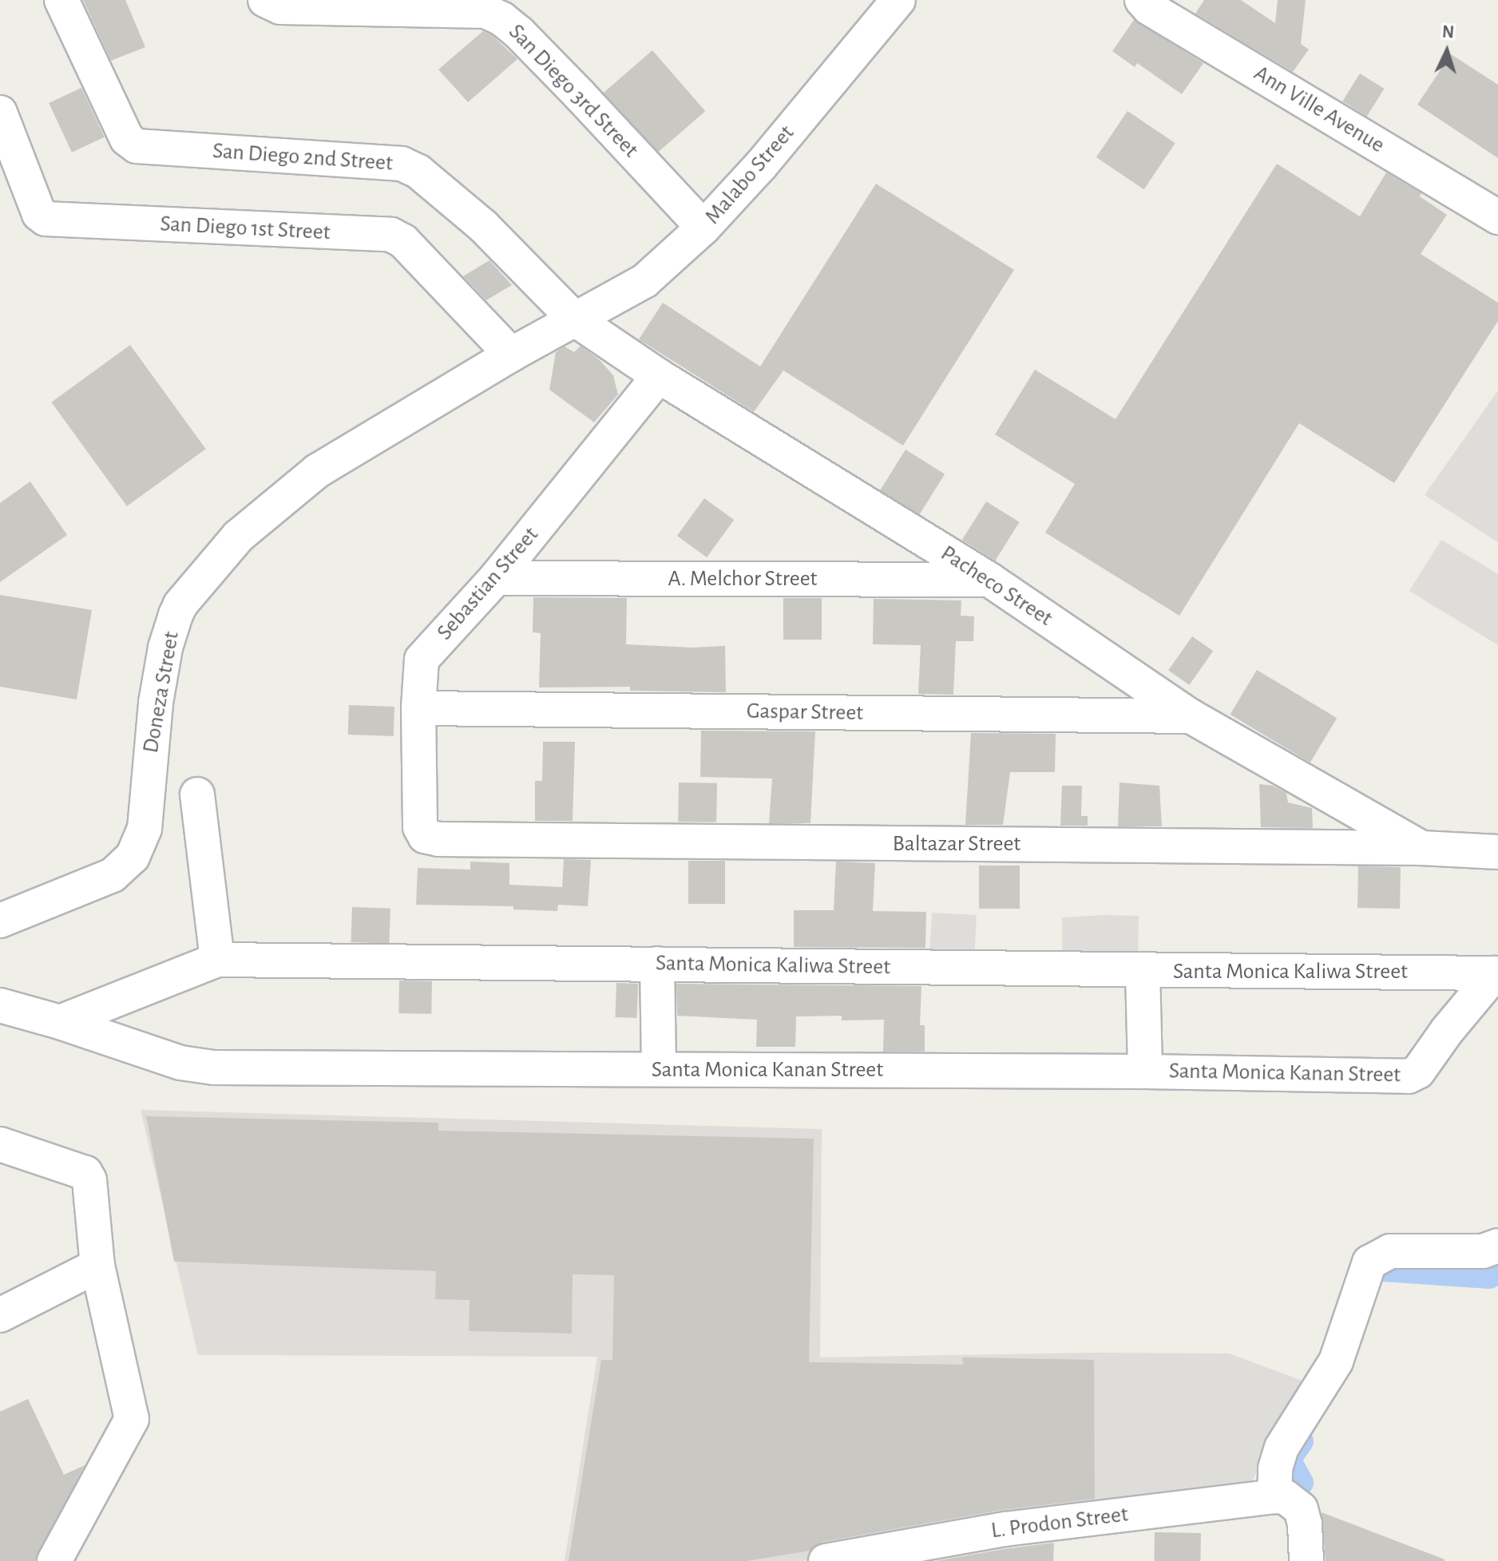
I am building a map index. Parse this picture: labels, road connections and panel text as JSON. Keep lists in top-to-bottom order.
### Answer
{
  "streets": {
    "street": [
      "San Diego 3rd Street",
      "Ann Ville Avenue",
      "San Diego 2nd Street",
      "Malabo Street",
      "San Diego 1st Street",
      "A. Melchor Street",
      "Sebastian Street",
      "Pacheco Street",
      "Doneza Street",
      "Gaspar Street",
      "Baltazar Street",
      "Santa Monica Kaliwa Street",
      "Santa Monica Kanan Street",
      "L. Prodon Street"
    ]
  },
  "crossings": [
    ["San Diego 3rd Street", "Malabo Street"],
    ["San Diego 2nd Street", "Malabo Street"],
    ["San Diego 2nd Street", "Pacheco Street"],
    ["Malabo Street", "San Diego 1st Street"],
    ["Malabo Street", "Pacheco Street"],
    ["Malabo Street", "Doneza Street"],
    ["San Diego 1st Street", "Doneza Street"],
    ["A. Melchor Street", "Sebastian Street"],
    ["A. Melchor Street", "Pacheco Street"],
    ["Sebastian Street", "Pacheco Street"],
    ["Sebastian Street", "Gaspar Street"],
    ["Sebastian Street", "Baltazar Street"],
    ["Pacheco Street", "Gaspar Street"],
    ["Pacheco Street", "Baltazar Street"],
    ["Santa Monica Kaliwa Street", "Santa Monica Kanan Street"]
  ],
  "north": "top"
}
